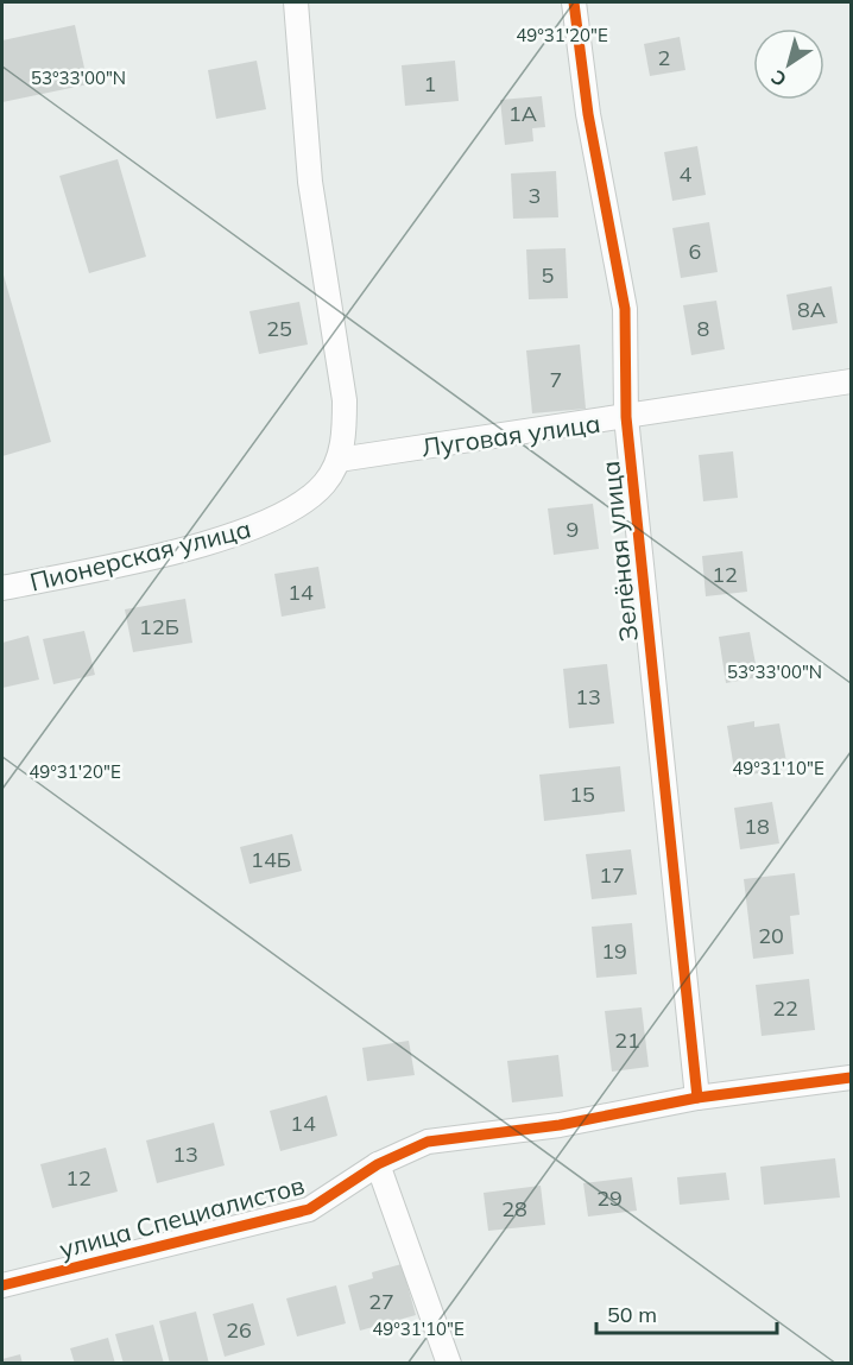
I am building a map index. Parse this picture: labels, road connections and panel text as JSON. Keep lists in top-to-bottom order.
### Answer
{
  "streets": {
    "street": [
      "Луговая улица",
      "Зелёная улица",
      "Пионерская улица",
      "улица Специалистов"
    ]
  },
  "crossings": [
    ["Луговая улица", "Зелёная улица"],
    ["Луговая улица", "Пионерская улица"],
    ["Зелёная улица", "улица Специалистов"]
  ],
  "house_numbers": [
    "2",
    "1",
    "1А",
    "4",
    "3",
    "6",
    "5",
    "8А",
    "25",
    "8",
    "7",
    "9",
    "12",
    "14",
    "12Б",
    "13",
    "15",
    "18",
    "14Б",
    "17",
    "20",
    "19",
    "22",
    "21",
    "14",
    "13",
    "12",
    "29",
    "28",
    "27",
    "26"
  ],
  "scale_bar": "50 m",
  "north": "bottom left",
  "coordinates": ["49°31'20\"E", "53°33'00\"N", "49°31'10\"E"]
}
